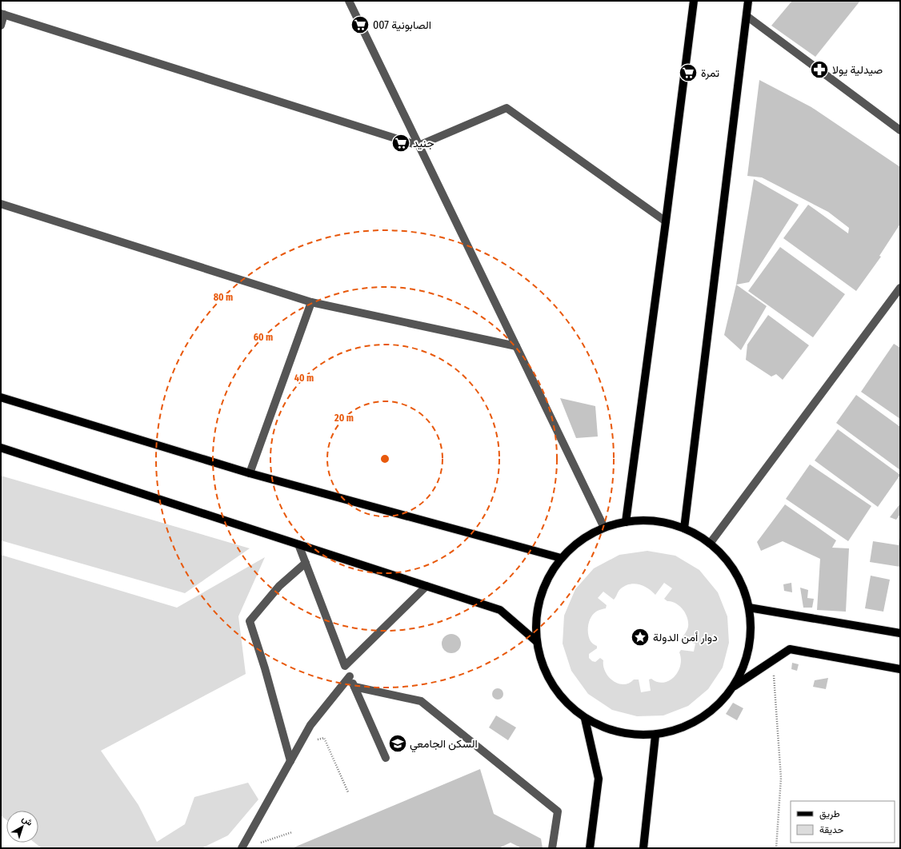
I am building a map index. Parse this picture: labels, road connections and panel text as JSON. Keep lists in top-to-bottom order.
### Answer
{
  "places": {
    "supermarket": ["الصابونية 007", "تمرة", "جنيد"],
    "pharmacy": ["صيدلية يولا"],
    "place": ["دوار أمن الدولة"],
    "school or university": ["السكن الجامعي"]
  },
  "legend": ["طريق", "حديقة"],
  "north": "top right",
  "rings": [
    "80 m",
    "60 m",
    "40 m",
    "20 m"
  ]
}
